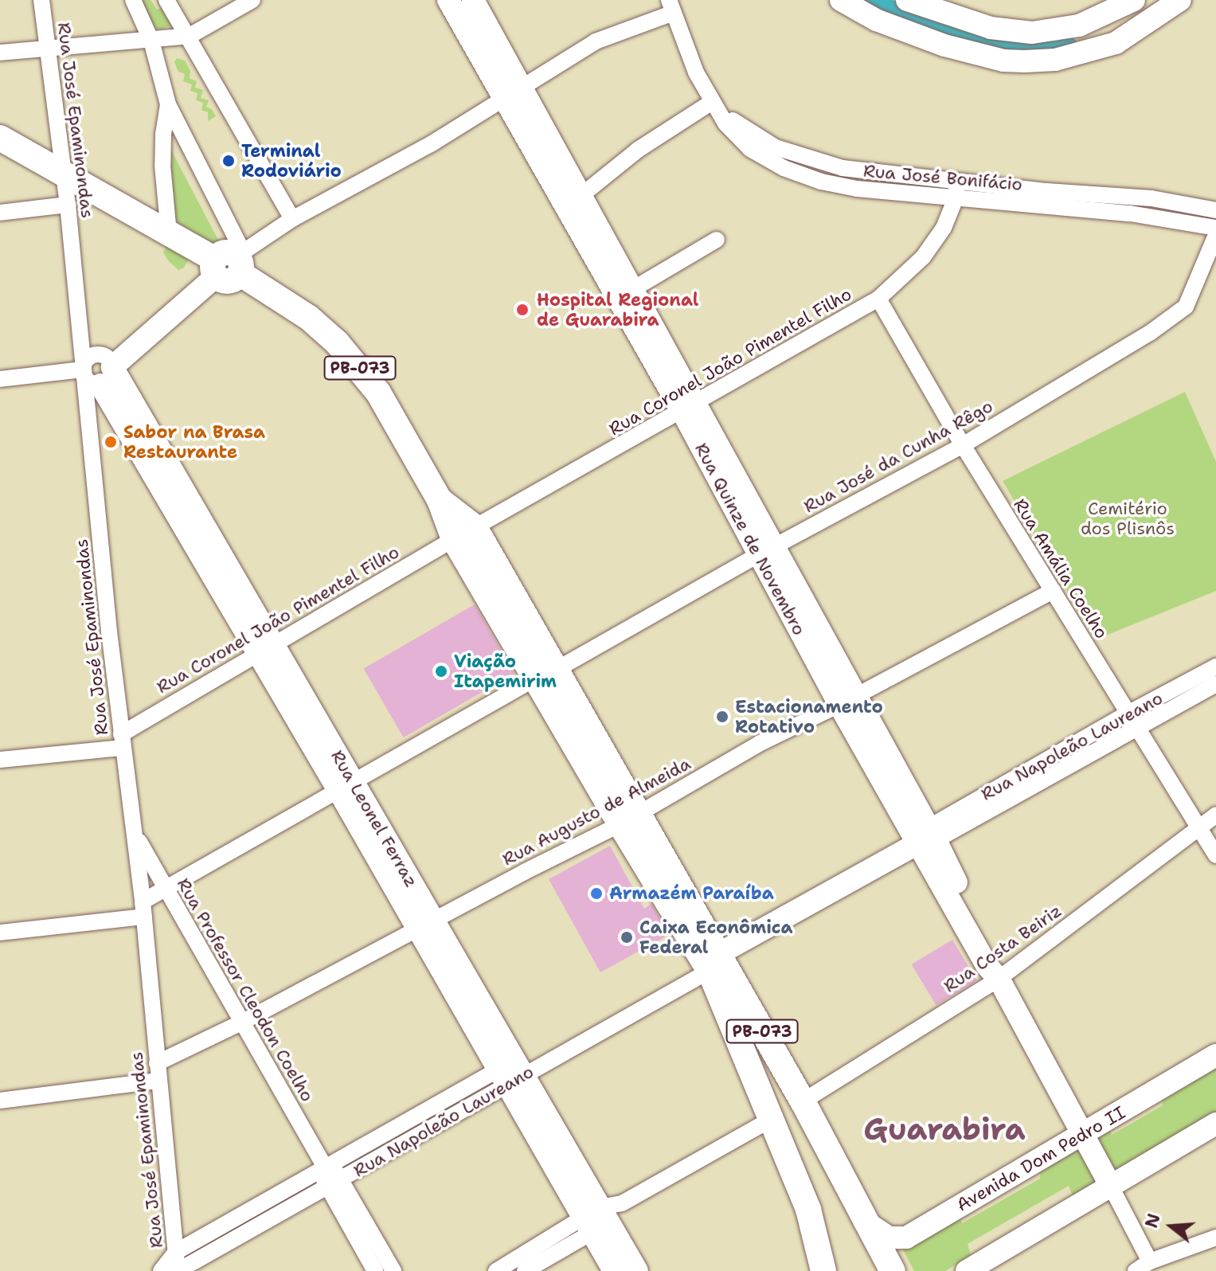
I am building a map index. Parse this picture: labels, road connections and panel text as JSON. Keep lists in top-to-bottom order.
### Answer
{
  "streets": {
    "main road": ["PB-073"],
    "street": [
      "Rua José Epaminondas",
      "Rua José Bonifácio",
      "Rua Coronel João Pimentel Filho",
      "Rua José da Cunha Rêgo",
      "Rua Quinze de Novembro",
      "Rua Amália Coelho",
      "Rua Napoleão Laureano",
      "Rua Augusto de Almeida",
      "Rua Leonel Ferraz",
      "Rua Costa Beiriz",
      "Rua Professor Cleodon Coelho",
      "Avenida Dom Pedro II"
    ]
  },
  "crossings": [
    ["Rua José Epaminondas", "Rua Coronel João Pimentel Filho"],
    ["Rua José Epaminondas", "PB-073"],
    ["Rua José Epaminondas", "Rua José da Cunha Rêgo"],
    ["Rua José Epaminondas", "Rua Napoleão Laureano"],
    ["Rua José Epaminondas", "Rua Augusto de Almeida"],
    ["Rua José Epaminondas", "Rua Professor Cleodon Coelho"],
    ["Rua José Bonifácio", "Rua Coronel João Pimentel Filho"],
    ["Rua Coronel João Pimentel Filho", "PB-073"],
    ["Rua Coronel João Pimentel Filho", "Rua Quinze de Novembro"],
    ["Rua Coronel João Pimentel Filho", "Rua Amália Coelho"],
    ["Rua Coronel João Pimentel Filho", "Rua Leonel Ferraz"],
    ["PB-073", "Rua José da Cunha Rêgo"],
    ["PB-073", "Rua Napoleão Laureano"],
    ["PB-073", "Rua Augusto de Almeida"],
    ["PB-073", "Rua Costa Beiriz"],
    ["PB-073", "Avenida Dom Pedro II"],
    ["Rua José da Cunha Rêgo", "Rua Quinze de Novembro"],
    ["Rua José da Cunha Rêgo", "Rua Amália Coelho"],
    ["Rua José da Cunha Rêgo", "Rua Leonel Ferraz"],
    ["Rua José da Cunha Rêgo", "Rua Professor Cleodon Coelho"],
    ["Rua Quinze de Novembro", "Rua Napoleão Laureano"],
    ["Rua Quinze de Novembro", "Rua Augusto de Almeida"],
    ["Rua Quinze de Novembro", "Rua Costa Beiriz"],
    ["Rua Quinze de Novembro", "Avenida Dom Pedro II"],
    ["Rua Amália Coelho", "Rua Napoleão Laureano"],
    ["Rua Amália Coelho", "Rua Augusto de Almeida"],
    ["Rua Amália Coelho", "Rua Costa Beiriz"],
    ["Rua Napoleão Laureano", "Rua Leonel Ferraz"],
    ["Rua Napoleão Laureano", "Rua Professor Cleodon Coelho"],
    ["Rua Augusto de Almeida", "Rua Leonel Ferraz"],
    ["Rua Augusto de Almeida", "Rua Professor Cleodon Coelho"]
  ],
  "districts": ["Guarabira"],
  "parks": ["Cemitério dos Plisnôs"],
  "places": [
    "Terminal Rodoviário",
    "Hospital Regional de Guarabira",
    "Sabor na Brasa Restaurante",
    "Viação Itapemirim",
    "Estacionamento Rotativo",
    "Armazém Paraíba",
    "Caixa Econômica Federal"
  ],
  "north": "left"
}
